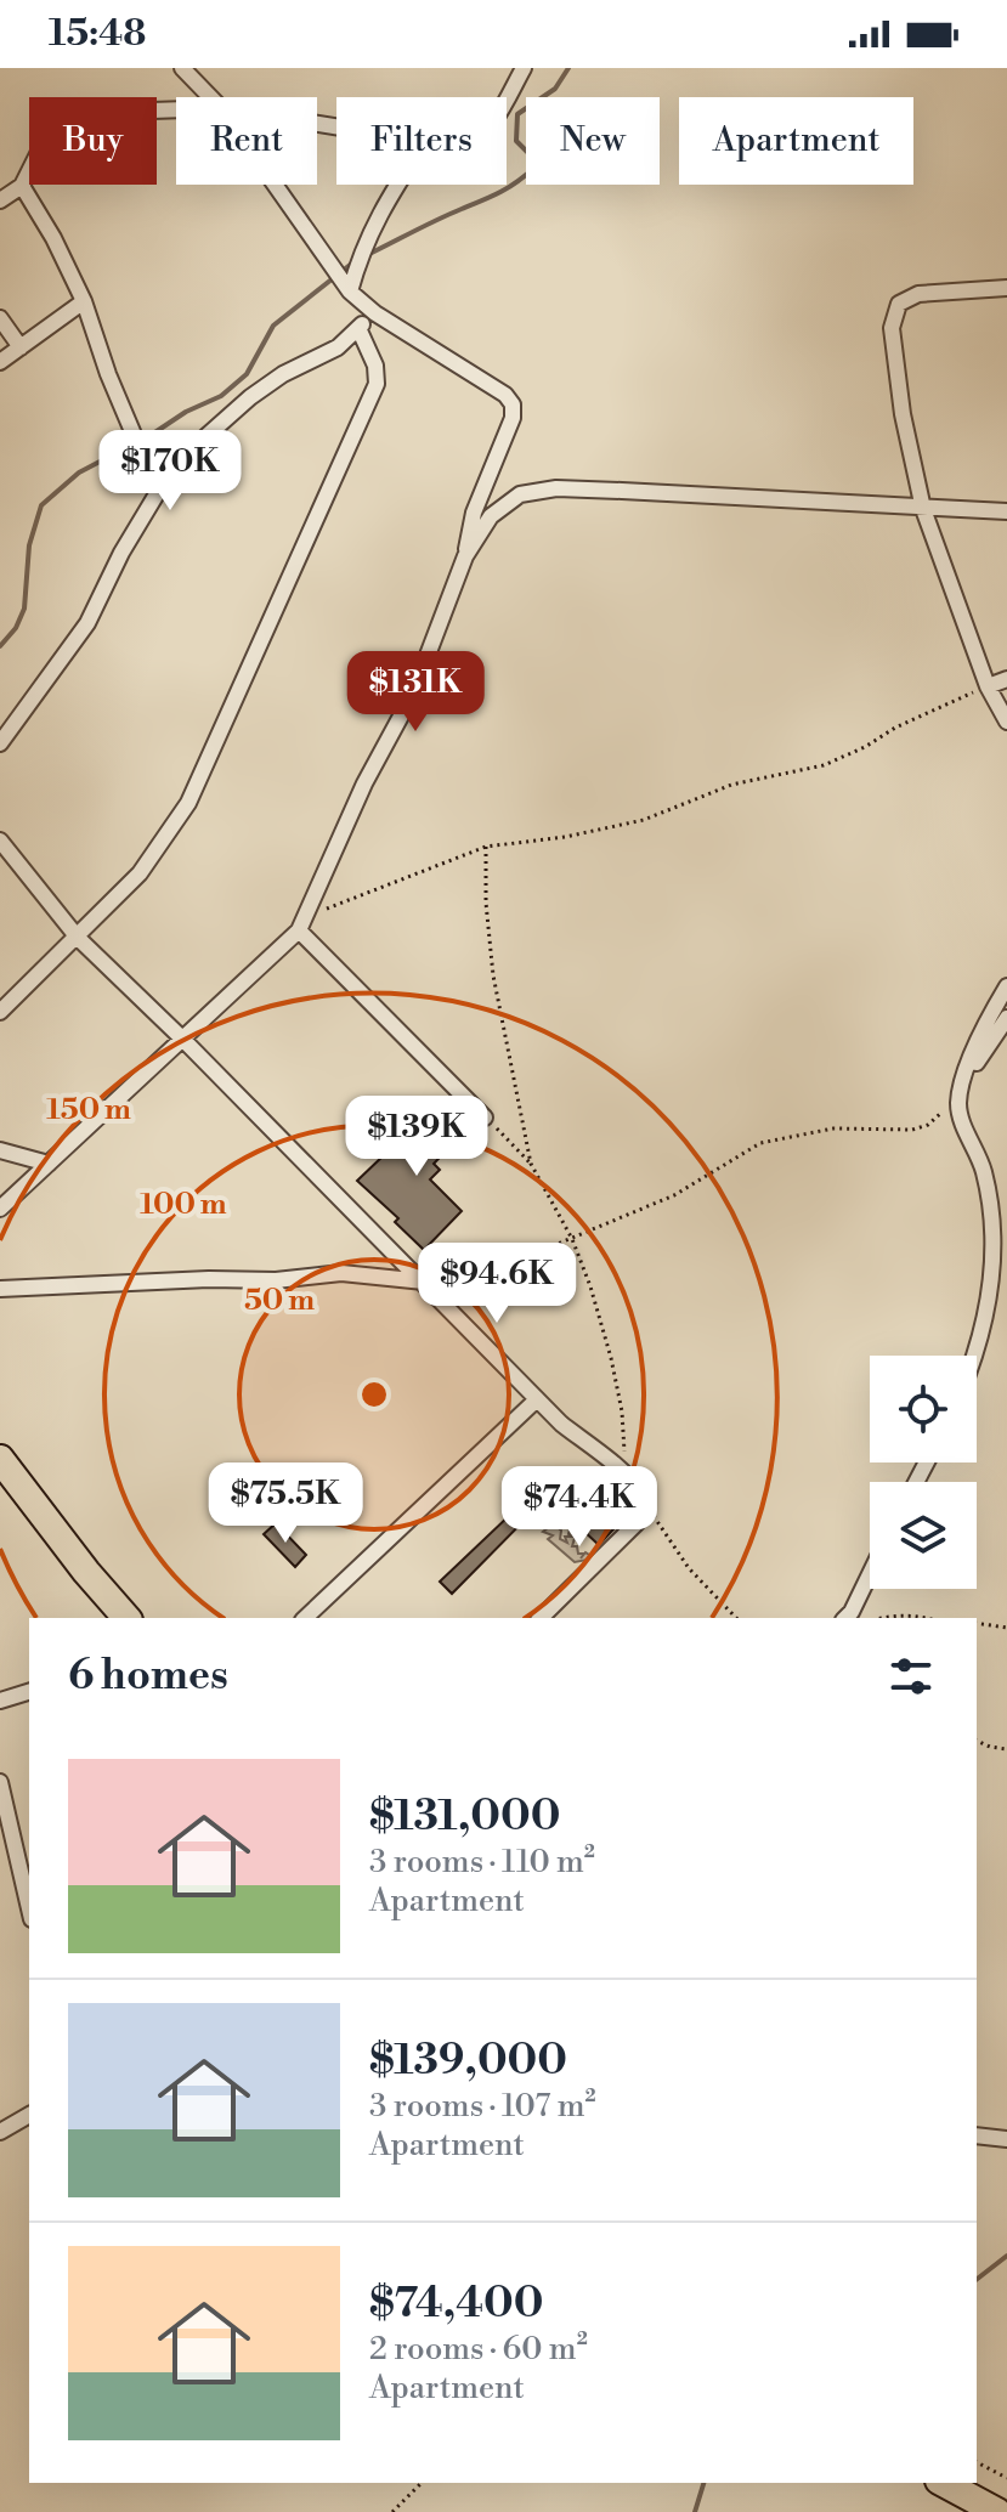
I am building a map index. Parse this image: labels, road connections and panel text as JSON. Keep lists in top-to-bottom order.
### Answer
{
  "page": {
    "status": "15:48",
    "chip": [
      "Buy",
      "Rent",
      "Filters",
      "New",
      "Apartment"
    ],
    "price": [
      "$170K",
      "$131K",
      "$139K",
      "$94.6K",
      "$75.5K",
      "$74.4K"
    ],
    "heading": "6 homes",
    "list": [
      {
        "name": "$131,000",
        "note": "3 rooms · 110 m² · Apartment"
      },
      {
        "name": "$139,000",
        "note": "3 rooms · 107 m² · Apartment"
      },
      {
        "name": "$74,400",
        "note": "2 rooms · 60 m² · Apartment"
      }
    ]
  },
  "rings": ["150 m", "100 m", "50 m"]
}
